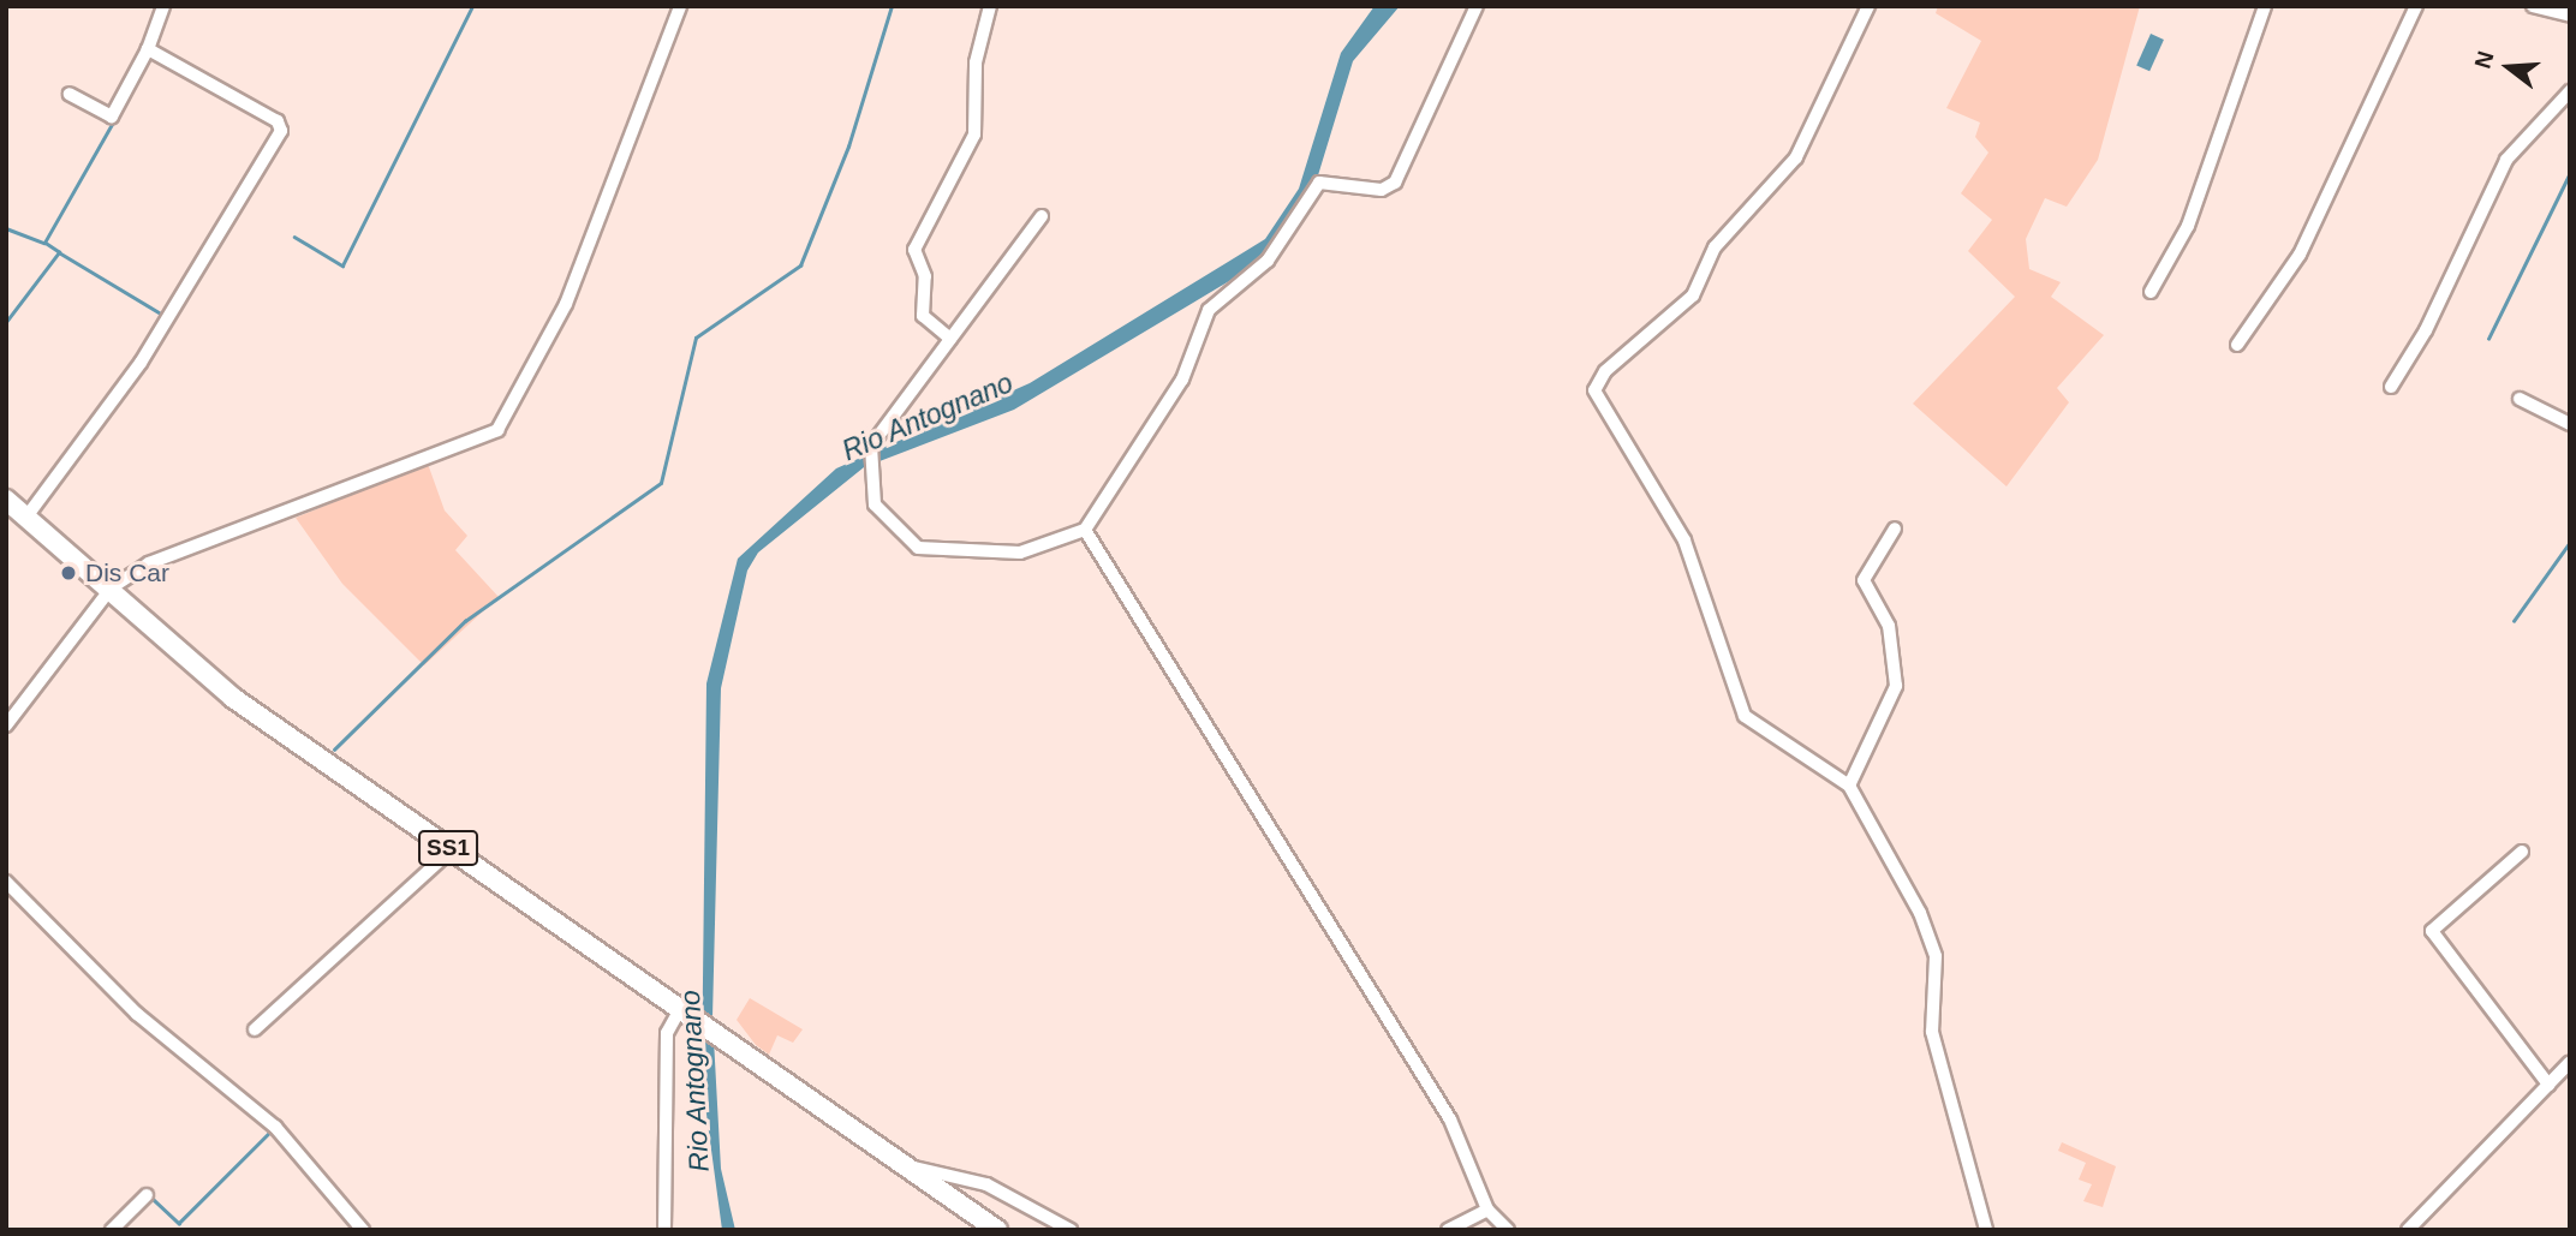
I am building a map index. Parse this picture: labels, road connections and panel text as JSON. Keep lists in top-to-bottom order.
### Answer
{
  "streets": {
    "main road": ["SS1"]
  },
  "water": ["Rio Antognano"],
  "places": ["Dis Car"],
  "north": "left"
}
